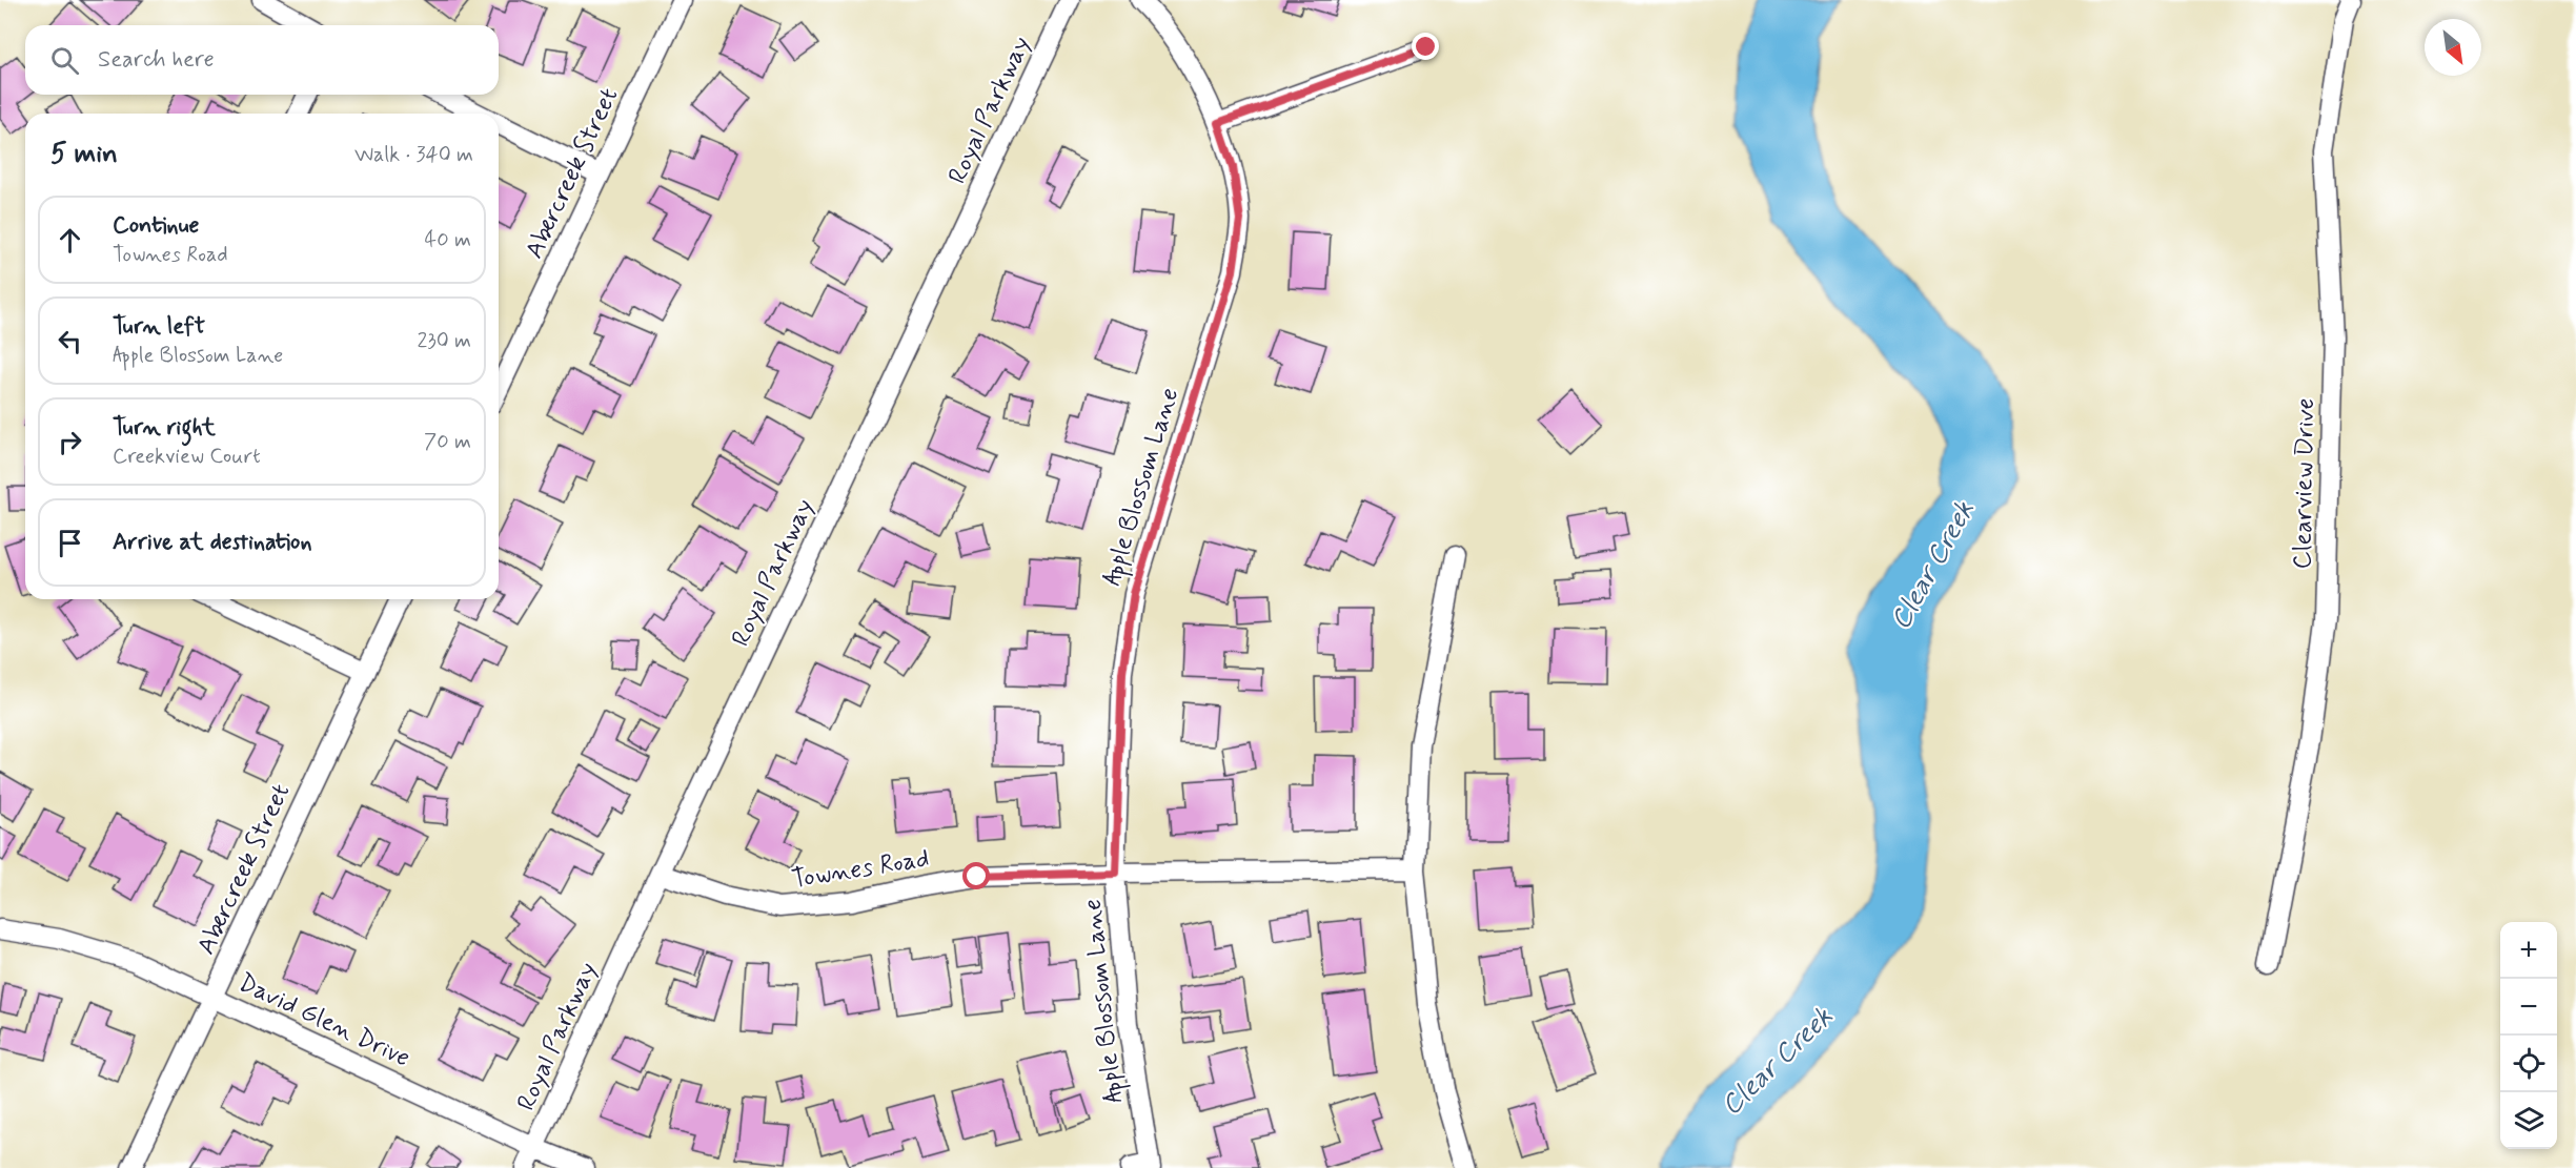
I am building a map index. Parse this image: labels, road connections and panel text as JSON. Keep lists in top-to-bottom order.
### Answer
{
  "streets": {
    "street": [
      "Royal Parkway",
      "Abercreek Street",
      "Clearview Drive",
      "Apple Blossom Lane",
      "Townes Road",
      "David Glen Drive"
    ]
  },
  "crossings": [
    ["Royal Parkway", "Townes Road"],
    ["Royal Parkway", "David Glen Drive"],
    ["Abercreek Street", "David Glen Drive"],
    ["Apple Blossom Lane", "Townes Road"]
  ],
  "water": ["Clear Creek"],
  "north": "bottom right",
  "page": {
    "search": "Search here",
    "heading": ["5 min", "Walk · 340 m"],
    "list": [
      ["Continue", "Townes Road", "40 m"],
      ["Turn left", "Apple Blossom Lane", "230 m"],
      ["Turn right", "Creekview Court", "70 m"],
      "Arrive at destination"
    ],
    "map_buttons": ["+", "−"]
  }
}
